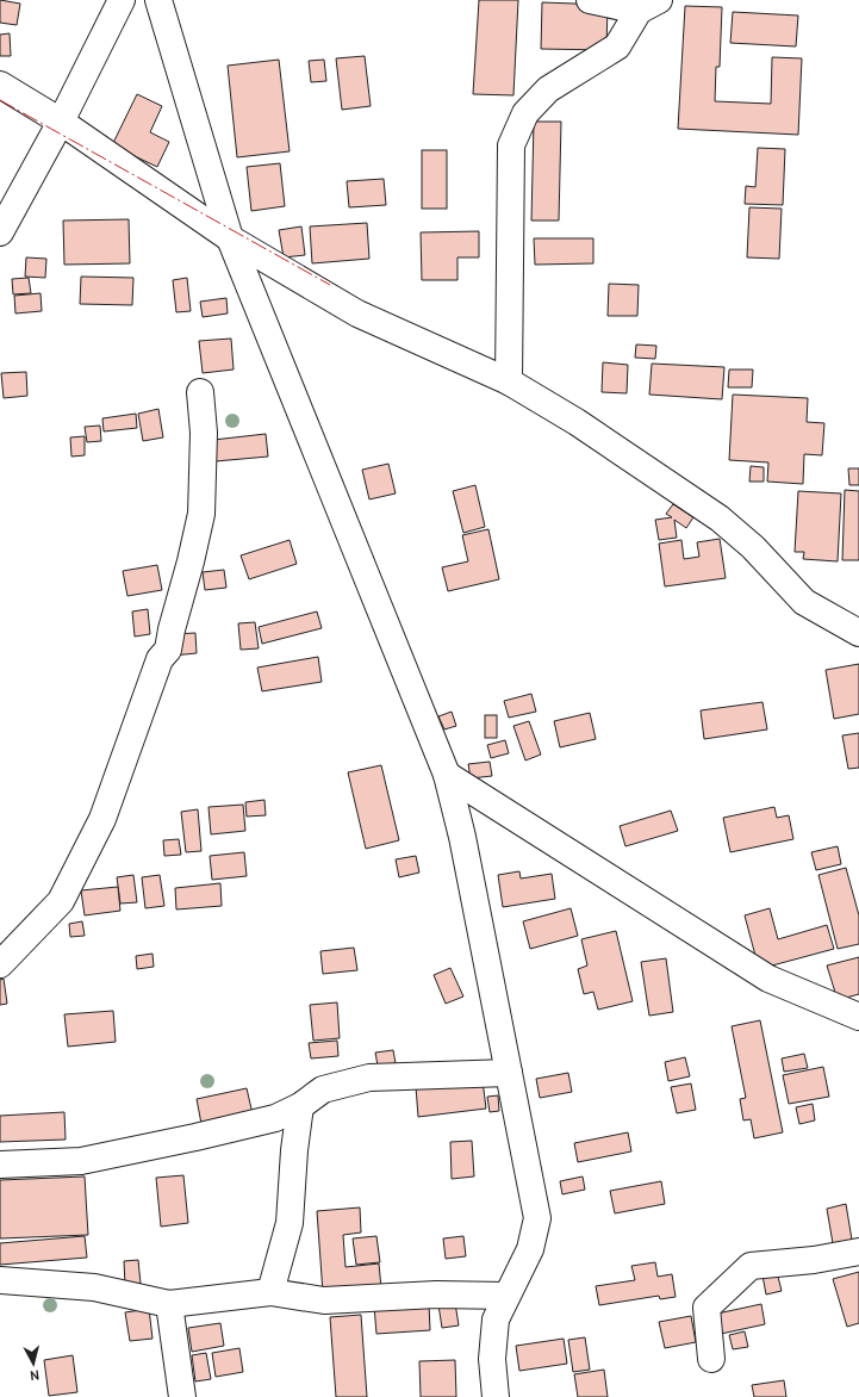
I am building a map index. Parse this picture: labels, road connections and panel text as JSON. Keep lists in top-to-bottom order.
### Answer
{
  "north": "bottom"
}
